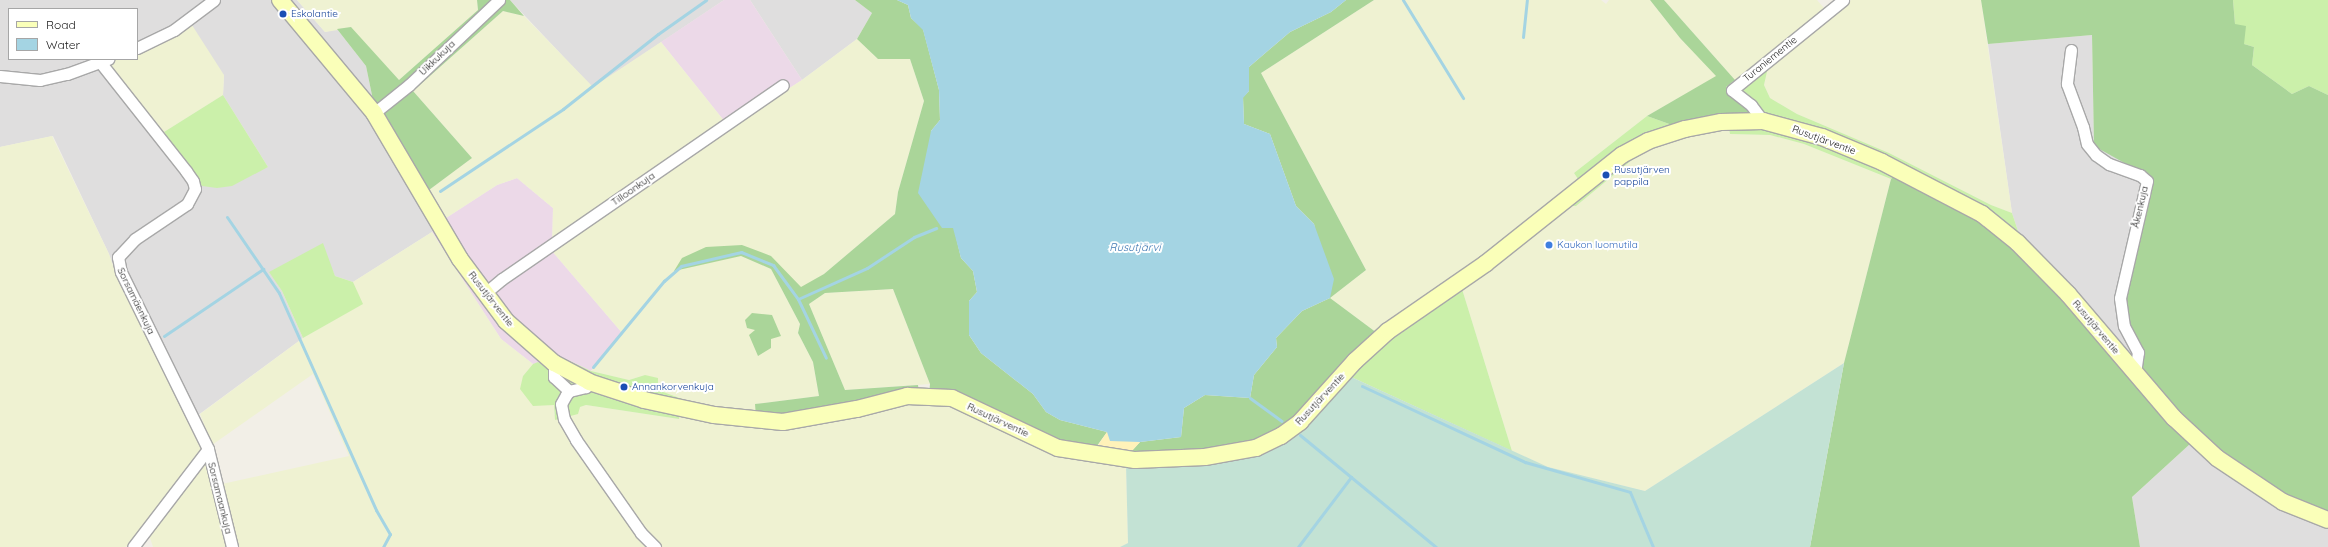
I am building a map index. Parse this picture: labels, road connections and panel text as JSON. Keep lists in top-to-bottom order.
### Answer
{
  "streets": {
    "main road": ["Rusutjärventie"],
    "street": [
      "Uikkukuja",
      "Turaniementie",
      "Tilloonkuja",
      "Åkenkuja",
      "Sorsamäenkuja",
      "Sorsamaankuja"
    ]
  },
  "crossings": [
    ["Uikkukuja", "Rusutjärventie"],
    ["Turaniementie", "Rusutjärventie"],
    ["Rusutjärventie", "Tilloonkuja"],
    ["Rusutjärventie", "Åkenkuja"],
    ["Sorsamäenkuja", "Sorsamaankuja"]
  ],
  "water": ["Rusutjärvi"],
  "places": [
    "Eskolantie",
    "Rusutjärven pappila",
    "Kaukon luomutila",
    "Annankorvenkuja"
  ],
  "legend": ["Road", "Water"]
}
